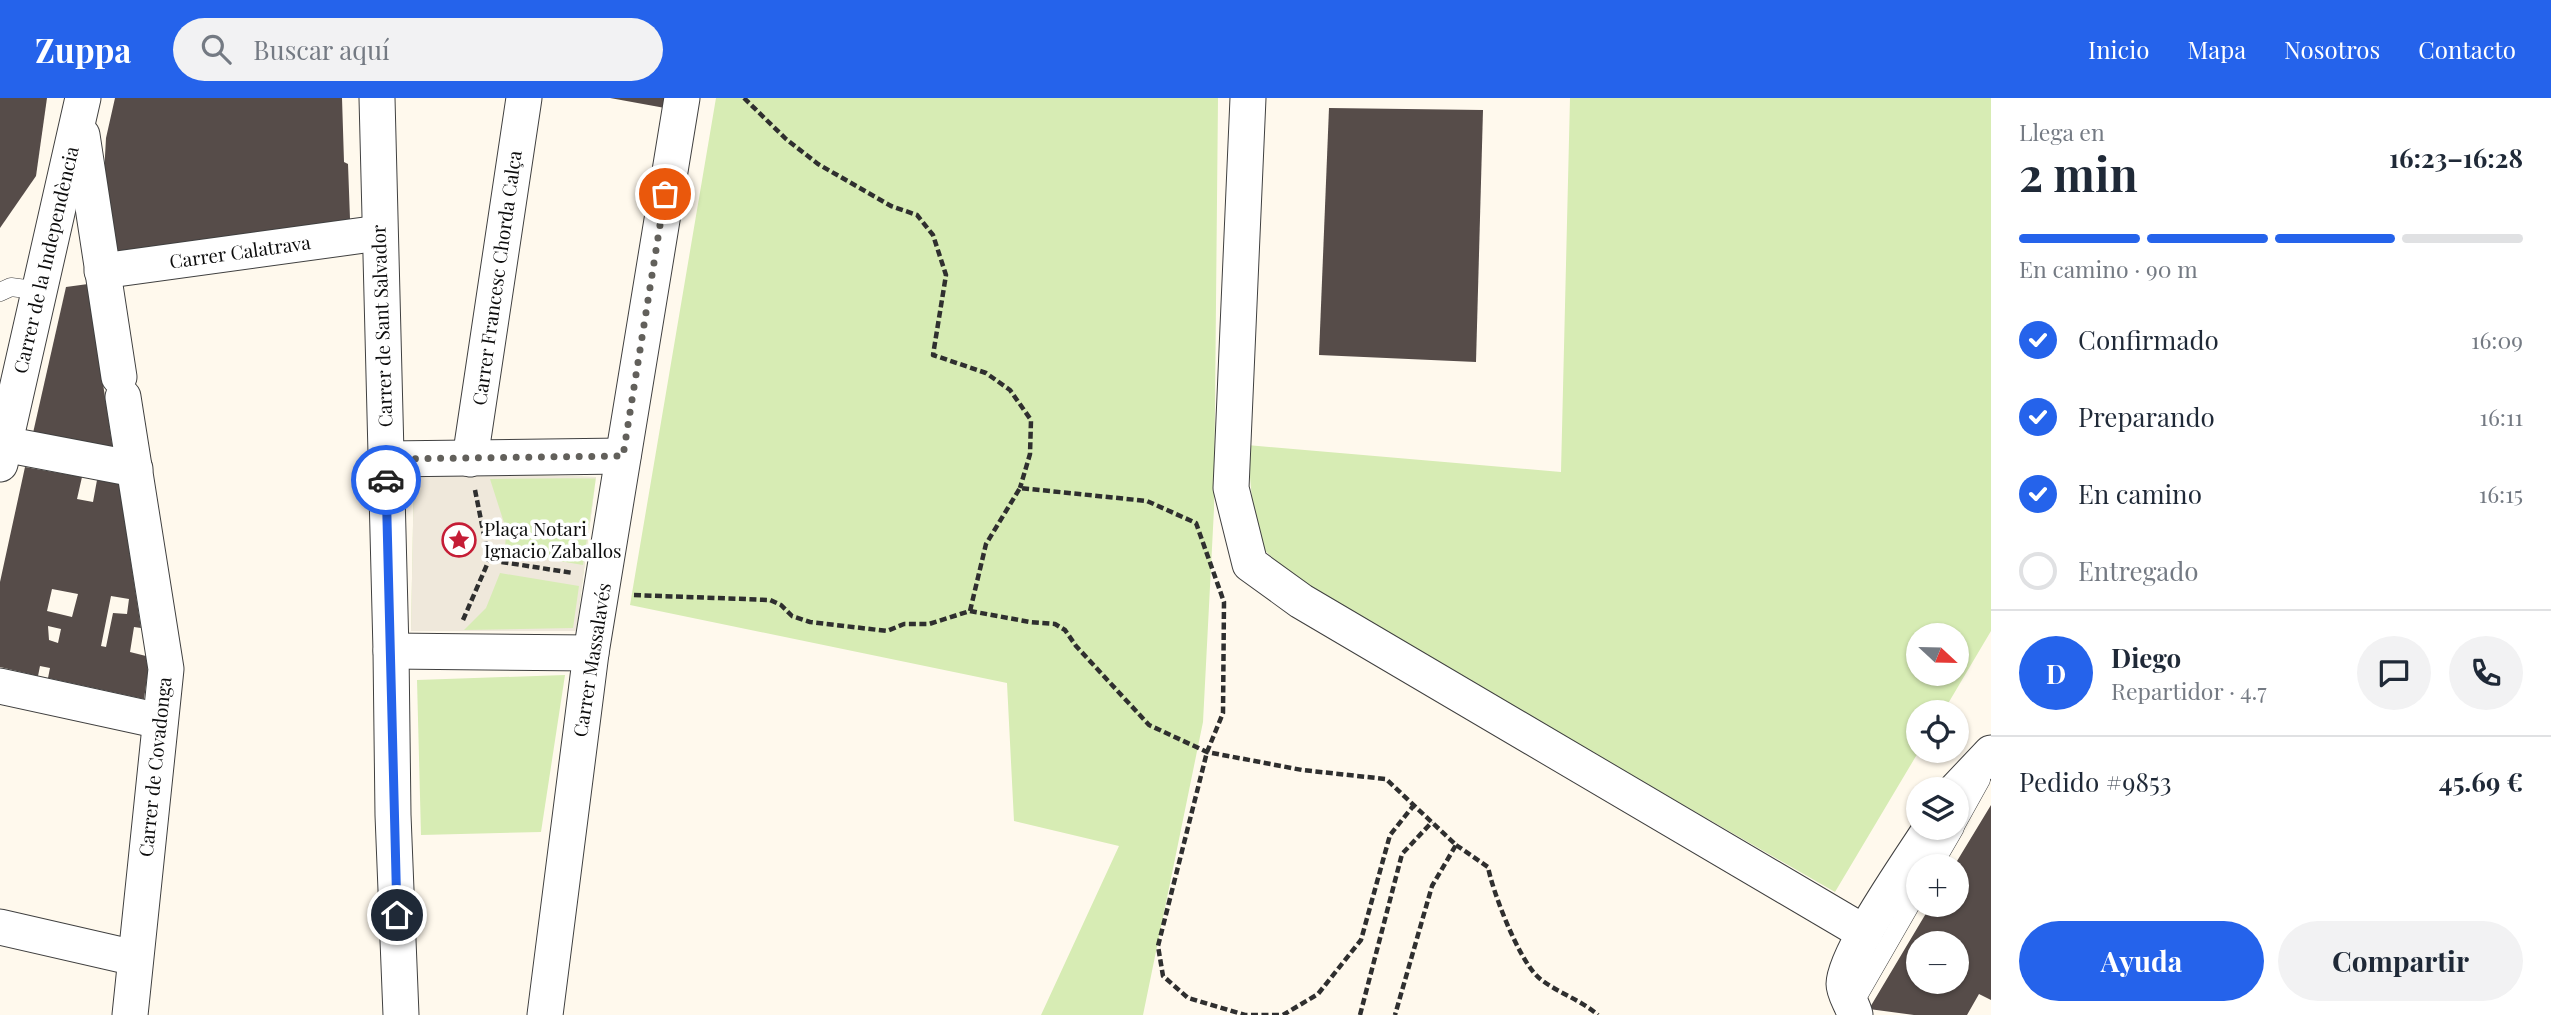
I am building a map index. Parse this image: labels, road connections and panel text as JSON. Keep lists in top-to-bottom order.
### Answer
{
  "streets": {
    "street": [
      "Carrer Calatrava",
      "Carrer de la Independència",
      "Carrer Francesc Chorda Calça",
      "Carrer de Sant Salvador",
      "Carrer Massalavés",
      "Carrer de Covadonga"
    ]
  },
  "crossings": [
    ["Carrer Calatrava", "Carrer de Sant Salvador"],
    ["Carrer Calatrava", "Carrer de Covadonga"],
    ["Carrer de la Independència", "Carrer de Covadonga"]
  ],
  "places": {
    "place": ["Plaça Notari Ignacio Zaballos"]
  },
  "north": "right",
  "page": {
    "header": "Zuppa",
    "search": "Buscar aquí",
    "nav": [
      "Inicio",
      "Mapa",
      "Nosotros",
      "Contacto"
    ],
    "heading": ["2 min", "Llega en", "16:23–16:28"],
    "panel": [
      "Diego",
      "Repartidor · 4.7",
      "Pedido #9853",
      "45.69 €"
    ],
    "bar": "En camino · 90 m",
    "list": [
      ["Confirmado", "16:09"],
      ["Preparando", "16:11"],
      ["En camino", "16:15"],
      "Entregado"
    ],
    "map_buttons": ["+", "−"],
    "round": "D",
    "buttons": ["Ayuda", "Compartir"]
  }
}
